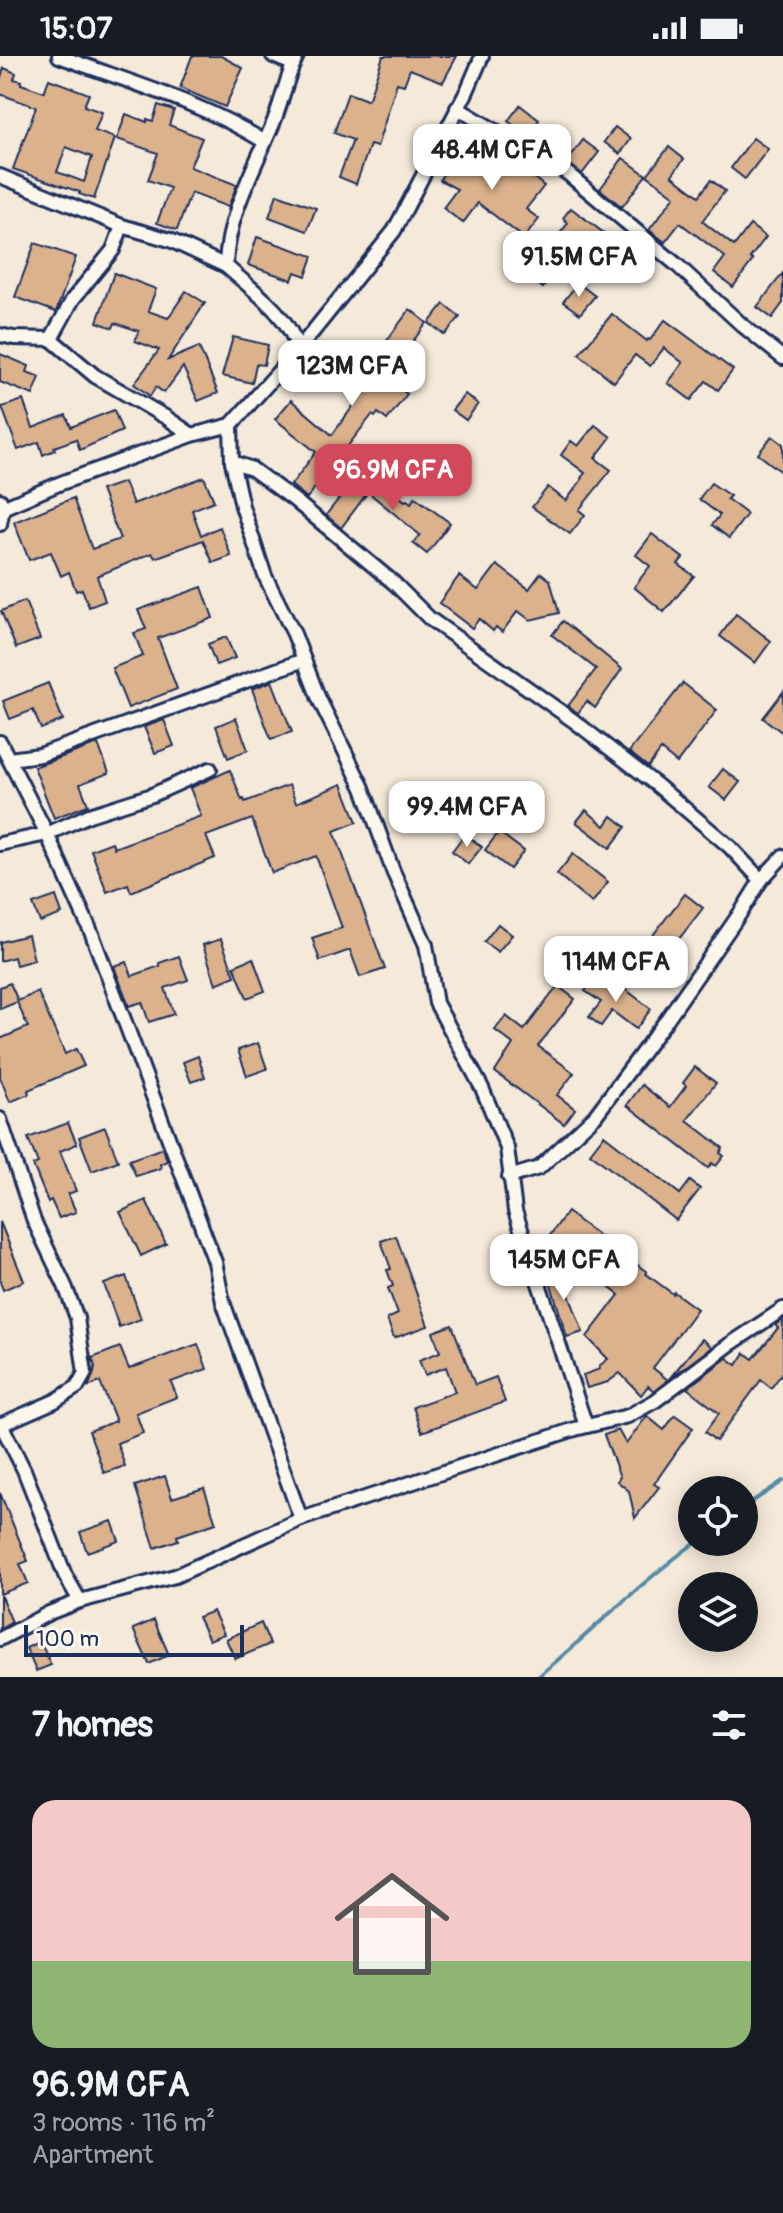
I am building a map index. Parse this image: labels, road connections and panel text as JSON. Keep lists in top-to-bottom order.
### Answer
{
  "scale_bar": "100 m",
  "page": {
    "status": "15:07",
    "price": [
      "48.4M CFA",
      "91.5M CFA",
      "123M CFA",
      "96.9M CFA",
      "99.4M CFA",
      "114M CFA",
      "145M CFA"
    ],
    "scale": "100 m",
    "heading": "7 homes",
    "list": [
      {
        "name": "96.9M CFA",
        "note": "3 rooms · 116 m² · Apartment"
      }
    ]
  }
}
